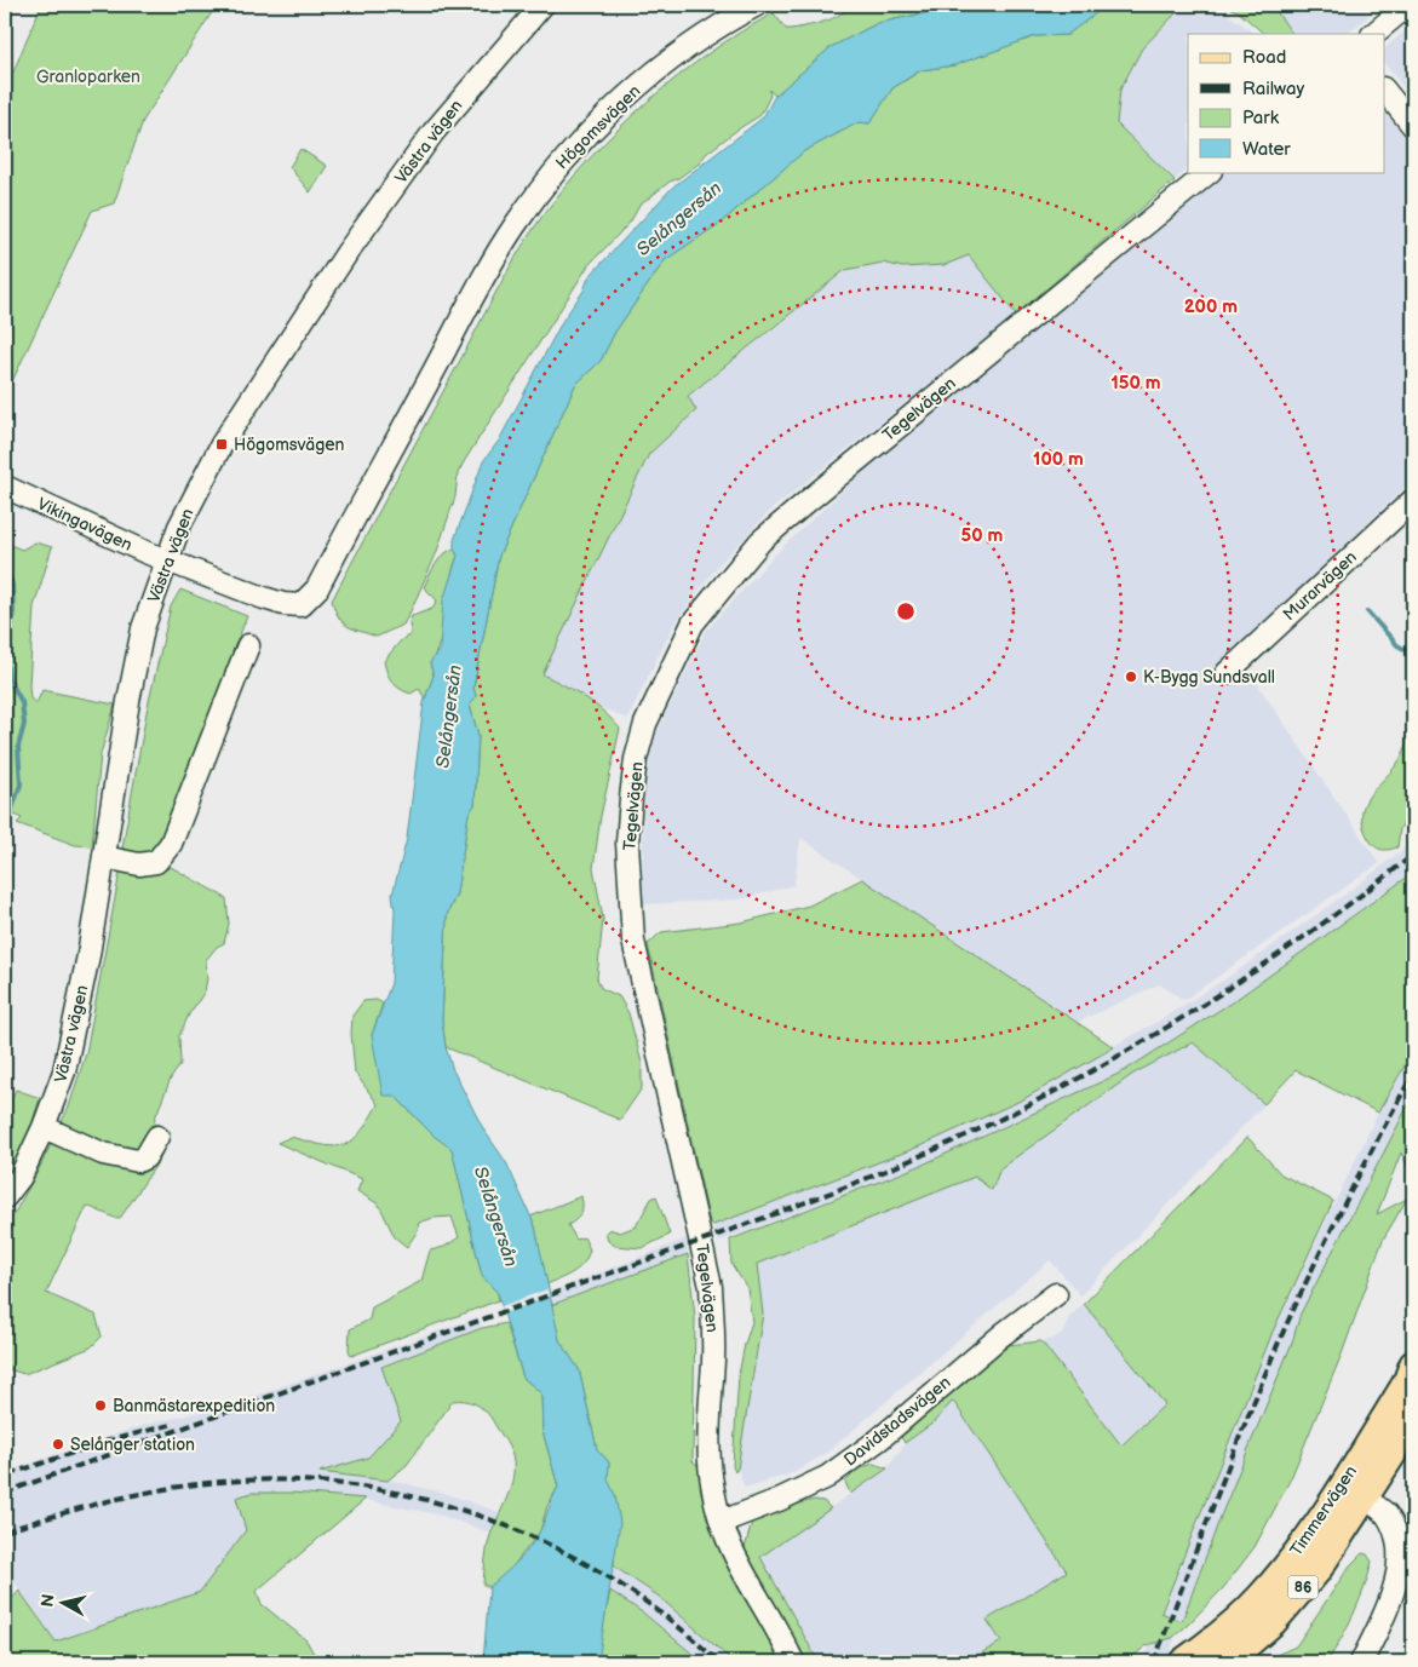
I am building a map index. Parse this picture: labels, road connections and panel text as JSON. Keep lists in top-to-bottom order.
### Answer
{
  "streets": {
    "main road": ["Timmervägen", "86"],
    "street": [
      "Högomsvägen",
      "Västra vägen",
      "Tegelvägen",
      "Vikingavägen",
      "Murarvägen",
      "Davidstadsvägen"
    ]
  },
  "crossings": [
    ["Högomsvägen", "Västra vägen"],
    ["Högomsvägen", "Vikingavägen"],
    ["Västra vägen", "Vikingavägen"],
    ["Tegelvägen", "Davidstadsvägen"],
    ["Timmervägen", "86"]
  ],
  "water": ["Selångersån"],
  "parks": ["Granloparken"],
  "places": {
    "transit": ["Högomsvägen"],
    "other": ["K-Bygg Sundsvall", "Banmästarexpedition", "Selånger station"]
  },
  "legend": [
    "Road",
    "Railway",
    "Park",
    "Water"
  ],
  "north": "left",
  "rings": [
    "200 m",
    "150 m",
    "100 m",
    "50 m"
  ]
}
